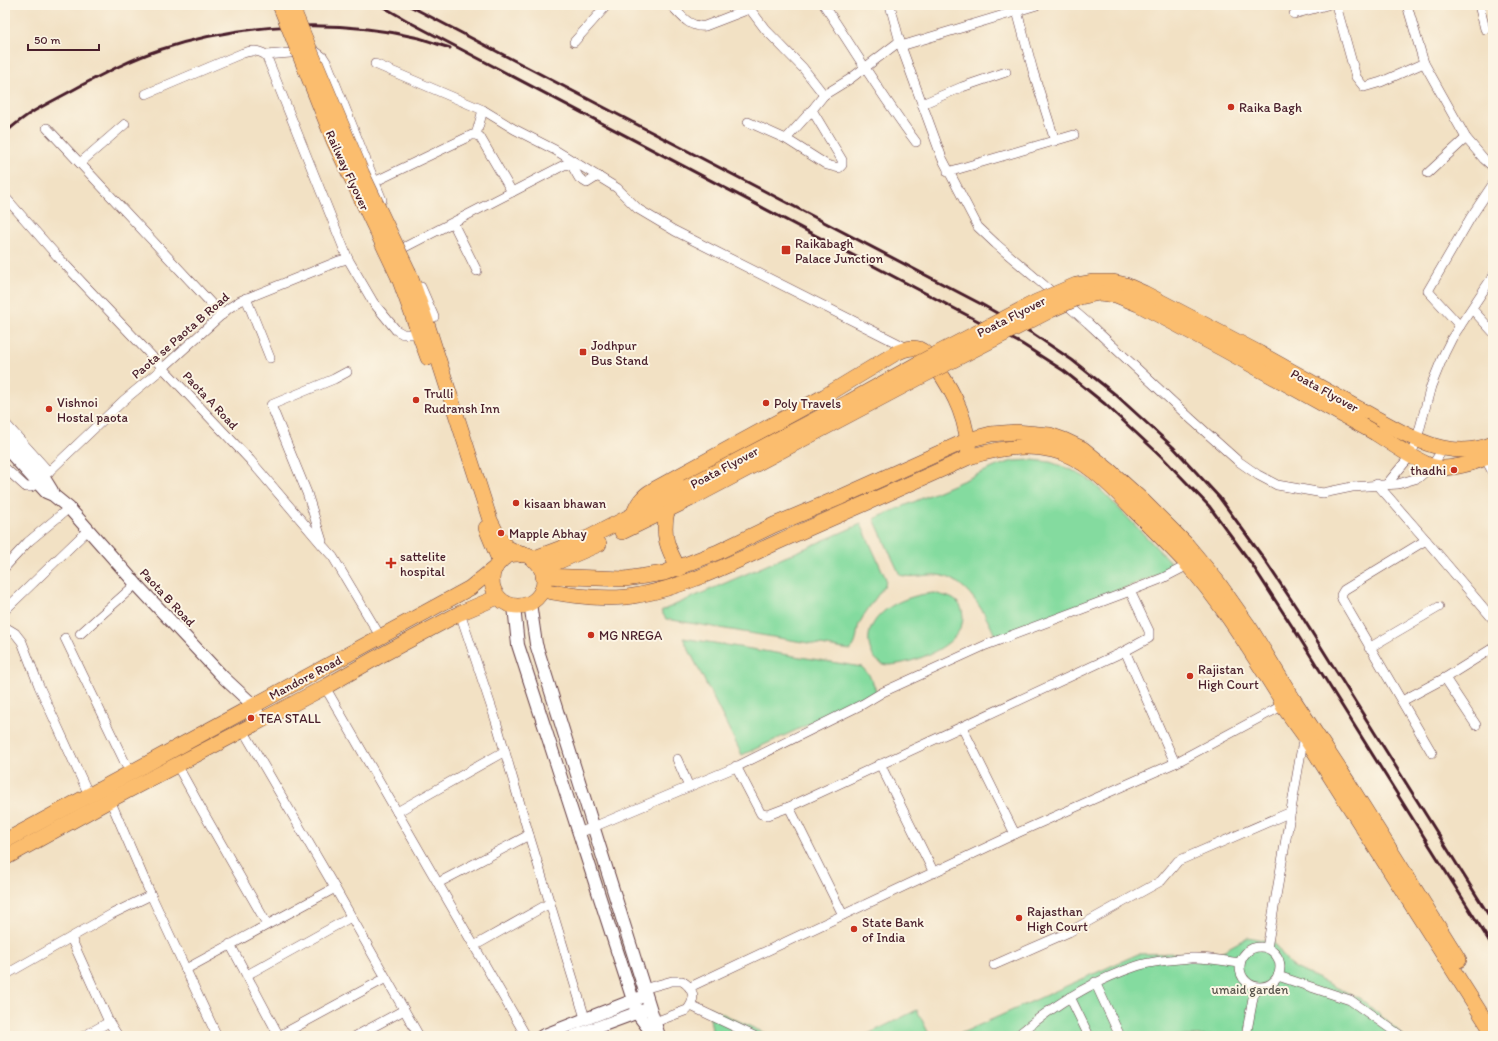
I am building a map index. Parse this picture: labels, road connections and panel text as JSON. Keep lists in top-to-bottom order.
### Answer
{
  "streets": {
    "main road": ["Railway Flyover", "Poata Flyover", "Mandore Road"],
    "street": ["Paota se Paota B Road", "Paota A Road", "Paota B Road"]
  },
  "crossings": [
    ["Poata Flyover", "Mandore Road"],
    ["Paota se Paota B Road", "Paota A Road"],
    ["Paota se Paota B Road", "Paota B Road"],
    ["Paota A Road", "Mandore Road"],
    ["Paota B Road", "Mandore Road"]
  ],
  "parks": ["umaid garden"],
  "places": {
    "other": [
      "Raika Bagh",
      "Trulli Rudransh Inn",
      "Poly Travels",
      "Vishnoi Hostal paota",
      "thadhi",
      "kisaan bhawan",
      "Mapple Abhay",
      "MG NREGA",
      "Rajistan High Court",
      "TEA STALL",
      "Rajasthan High Court",
      "State Bank of India"
    ],
    "transit": ["Raikabagh Palace Junction", "Jodhpur Bus Stand"],
    "health": ["sattelite hospital"]
  },
  "scale_bar": "50 m"
}
